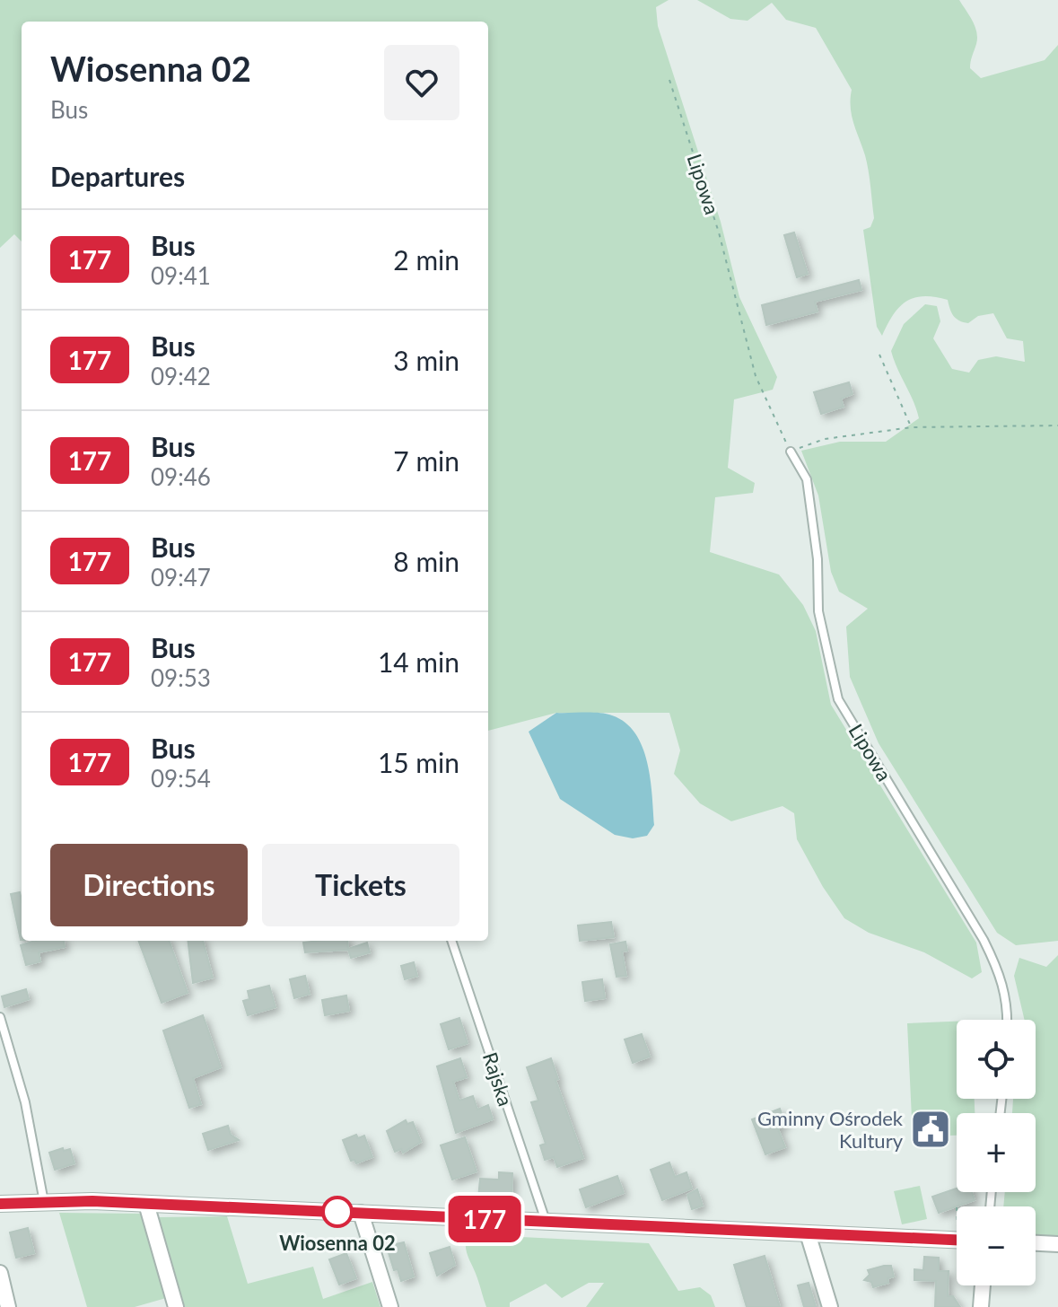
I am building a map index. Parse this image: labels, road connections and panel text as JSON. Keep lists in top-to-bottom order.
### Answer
{
  "streets": {
    "lane": ["Lipowa", "Rajska"]
  },
  "places": {
    "public building": ["Gminny Ośrodek Kultury"],
    "other": ["Wiosenna 02"]
  },
  "lines": ["bus line 177"],
  "page": {
    "on_map": "177",
    "heading": [
      ["Wiosenna 02", "Bus"],
      "Departures"
    ],
    "list": [
      {
        "mark": "177",
        "name": "Bus",
        "note": "09:41",
        "value": "2 min"
      },
      {
        "mark": "177",
        "name": "Bus",
        "note": "09:42",
        "value": "3 min"
      },
      {
        "mark": "177",
        "name": "Bus",
        "note": "09:46",
        "value": "7 min"
      },
      {
        "mark": "177",
        "name": "Bus",
        "note": "09:47",
        "value": "8 min"
      },
      {
        "mark": "177",
        "name": "Bus",
        "note": "09:53",
        "value": "14 min"
      },
      {
        "mark": "177",
        "name": "Bus",
        "note": "09:54",
        "value": "15 min"
      }
    ],
    "buttons": ["Directions", "Tickets"],
    "map_buttons": ["+", "−"]
  }
}
